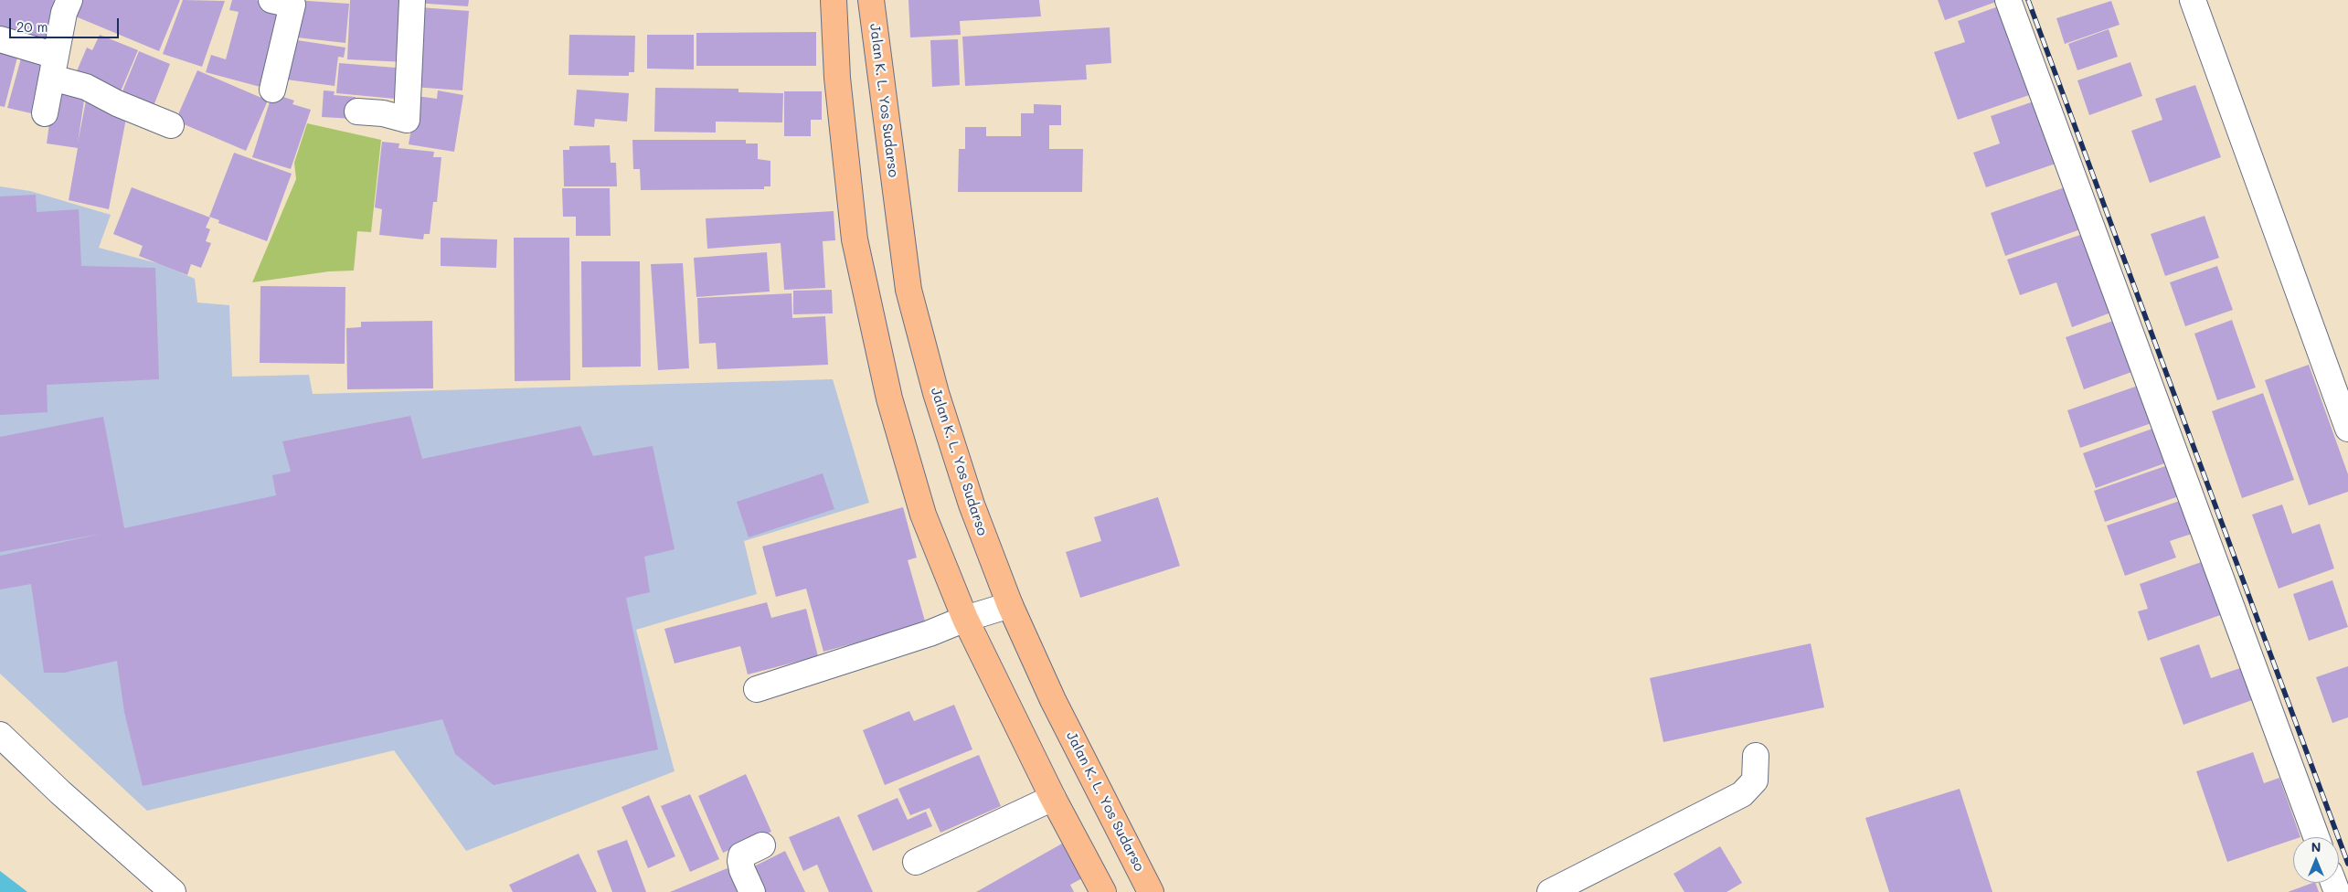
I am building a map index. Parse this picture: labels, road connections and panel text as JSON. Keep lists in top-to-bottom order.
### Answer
{
  "streets": {
    "highway": ["Jalan K. L. Yos Sudarso"]
  },
  "scale_bar": "20 m",
  "north": "top"
}
